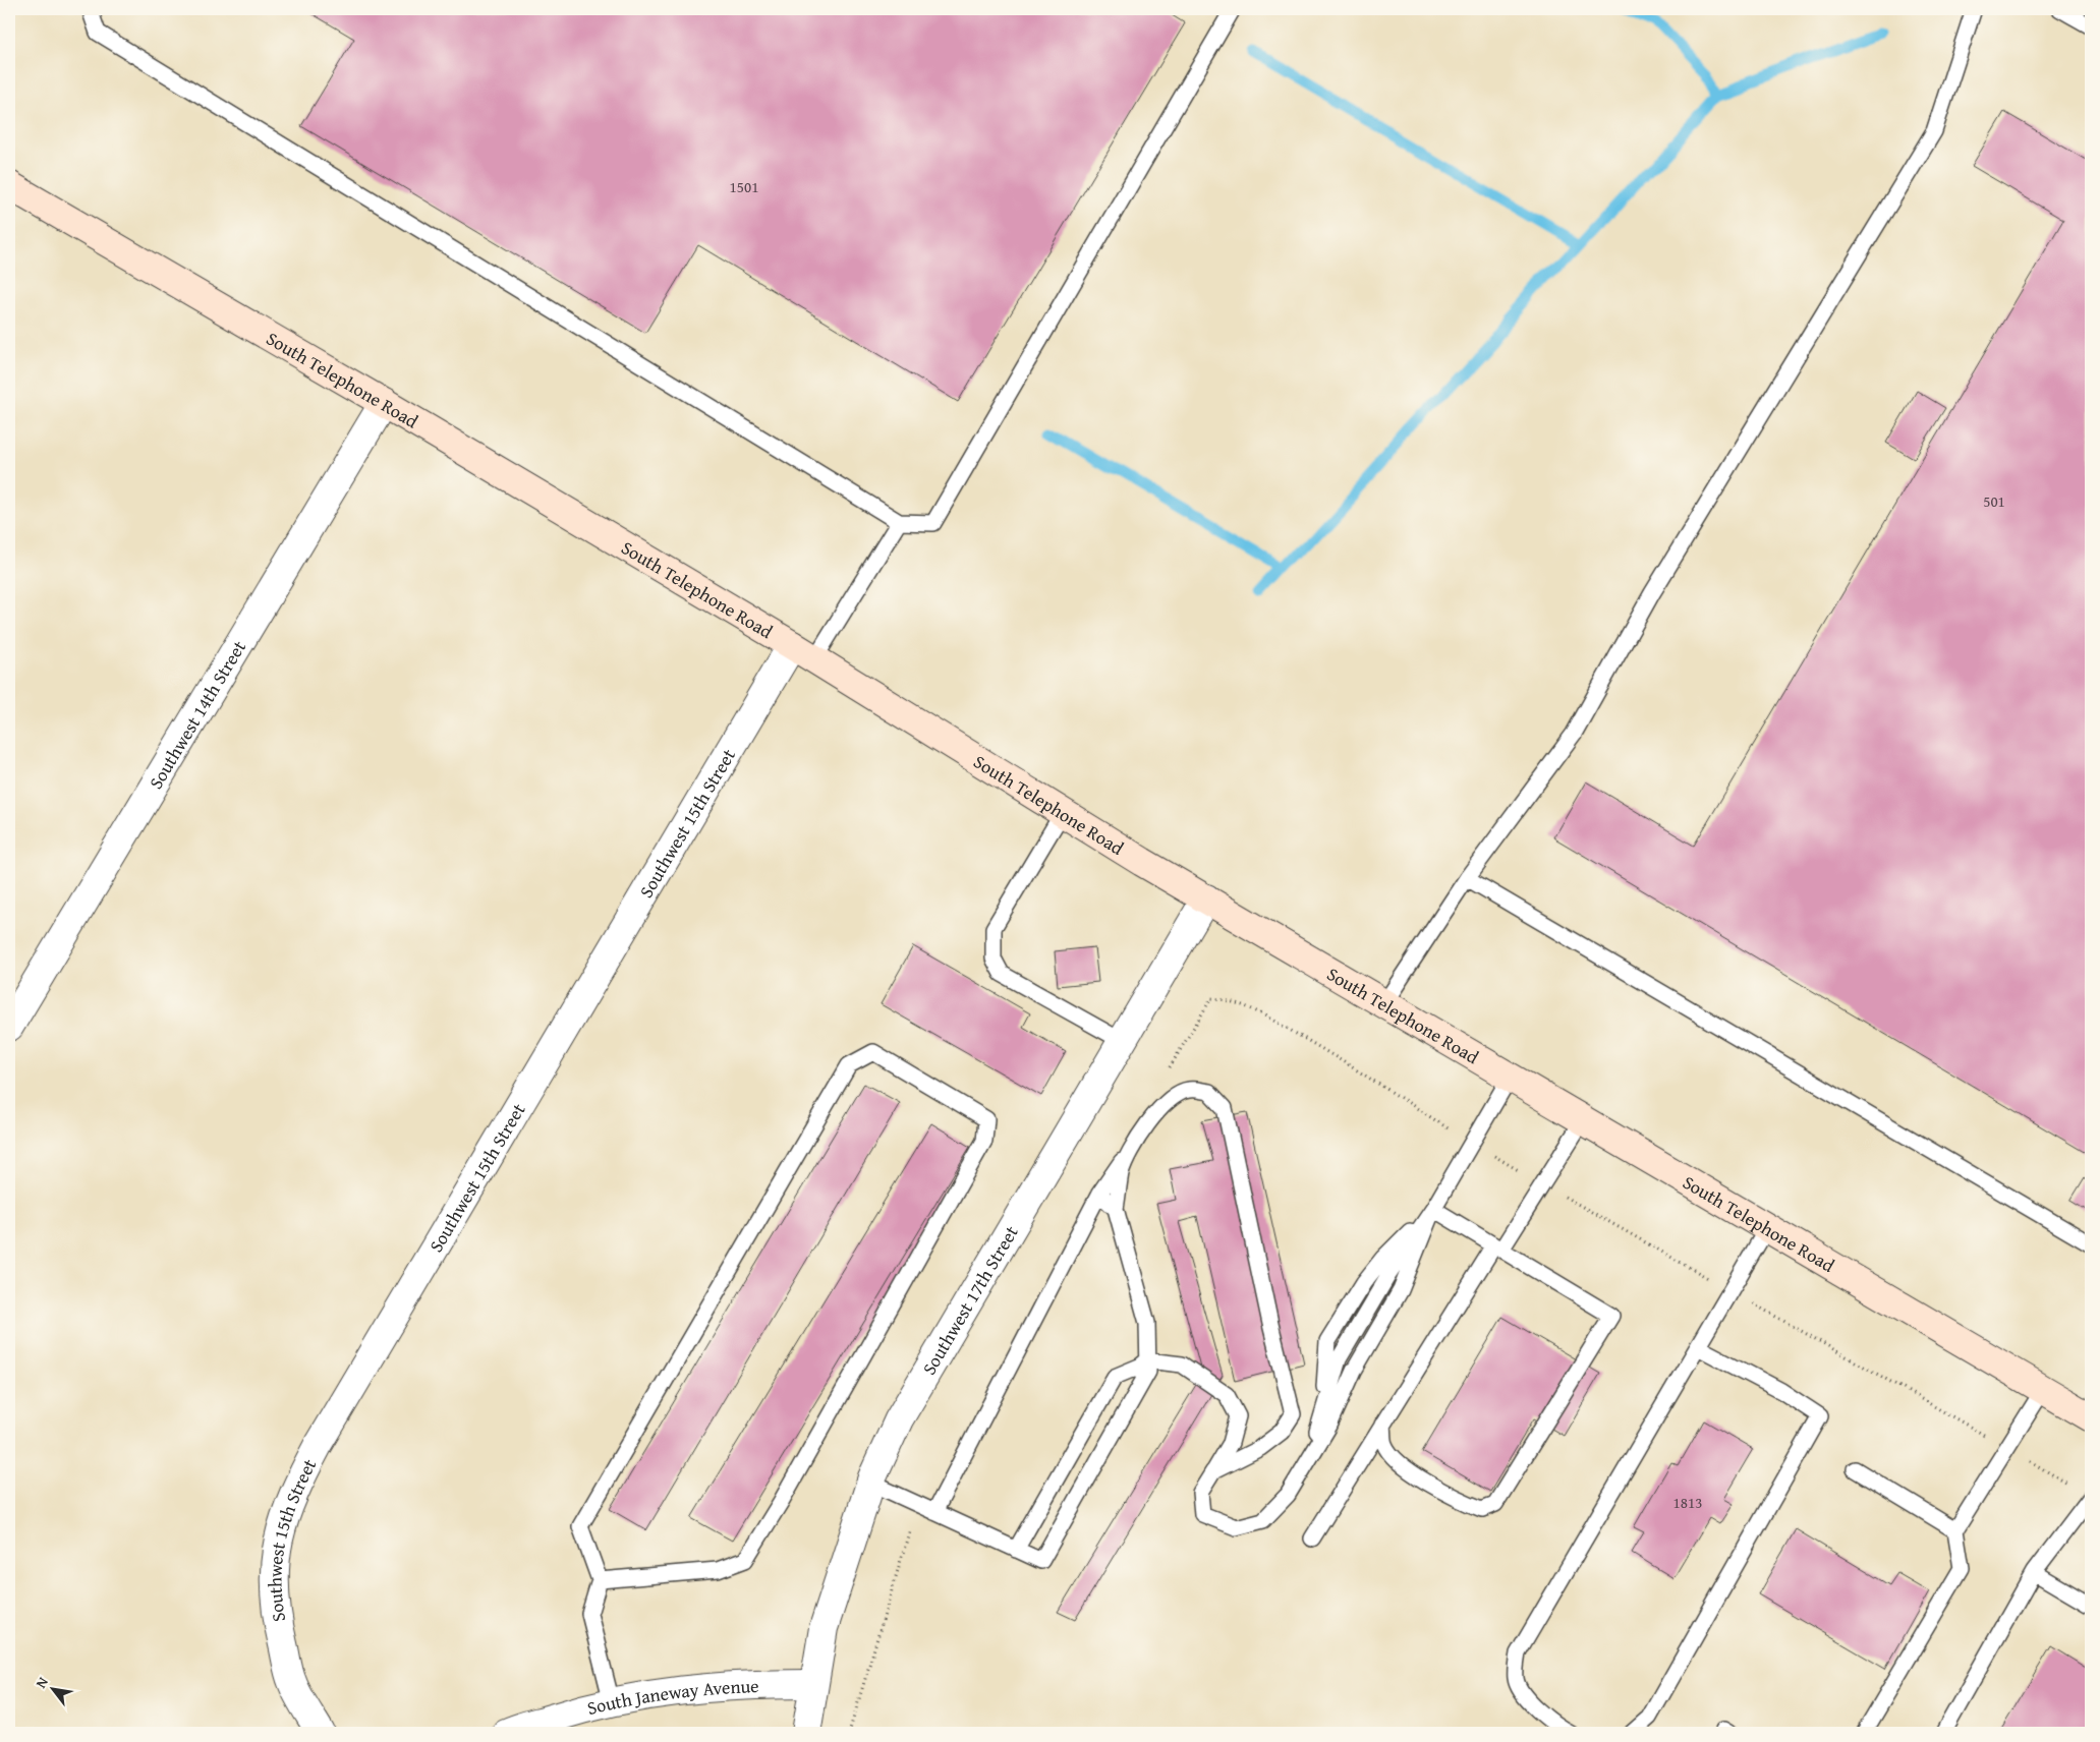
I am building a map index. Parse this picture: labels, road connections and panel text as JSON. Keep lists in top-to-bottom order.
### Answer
{
  "streets": {
    "main road": ["South Telephone Road"],
    "street": [
      "Southwest 14th Street",
      "Southwest 15th Street",
      "Southwest 17th Street",
      "South Janeway Avenue"
    ]
  },
  "crossings": [
    ["South Telephone Road", "Southwest 14th Street"],
    ["South Telephone Road", "Southwest 15th Street"],
    ["South Telephone Road", "Southwest 17th Street"],
    ["Southwest 17th Street", "South Janeway Avenue"]
  ],
  "house_numbers": ["1501", "501", "1813"],
  "north": "top left"
}
